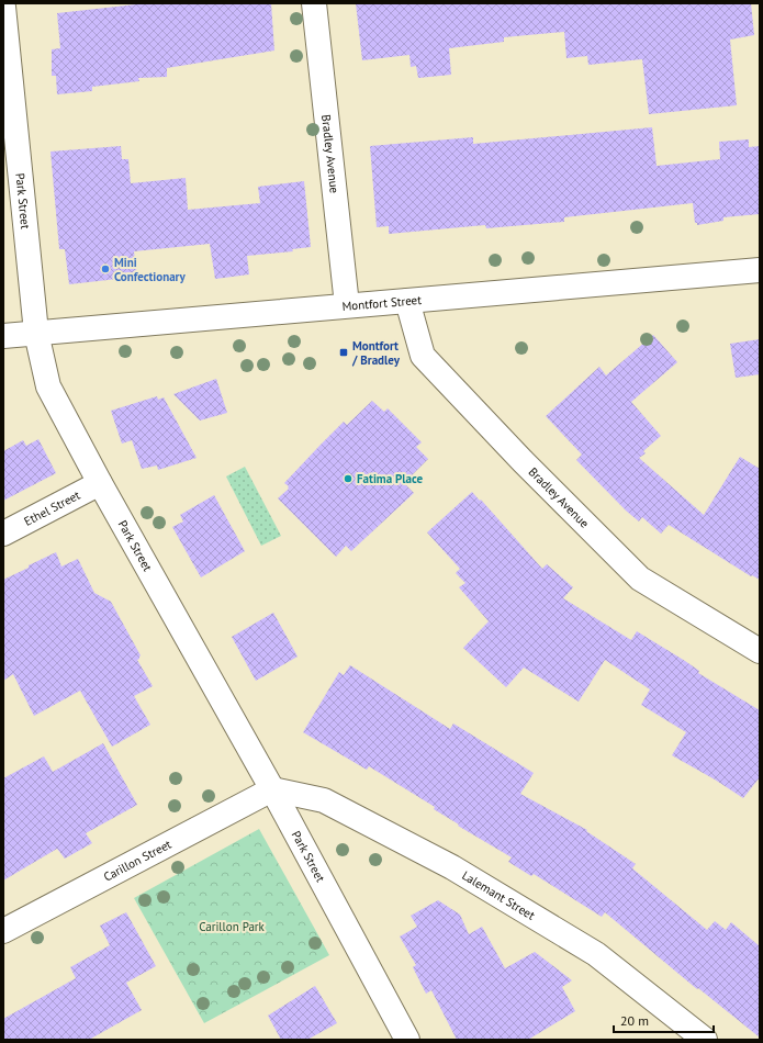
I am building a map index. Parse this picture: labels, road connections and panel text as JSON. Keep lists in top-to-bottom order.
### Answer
{
  "streets": {
    "street": [
      "Bradley Avenue",
      "Park Street",
      "Montfort Street",
      "Ethel Street",
      "Carillon Street",
      "Lalemant Street"
    ]
  },
  "crossings": [
    ["Bradley Avenue", "Montfort Street"],
    ["Park Street", "Montfort Street"],
    ["Park Street", "Ethel Street"],
    ["Park Street", "Carillon Street"],
    ["Park Street", "Lalemant Street"],
    ["Carillon Street", "Lalemant Street"]
  ],
  "parks": ["Carillon Park"],
  "places": {
    "other": ["Mini Confectionary", "Fatima Place"],
    "transit": ["Montfort / Bradley"]
  },
  "scale_bar": "20 m"
}
